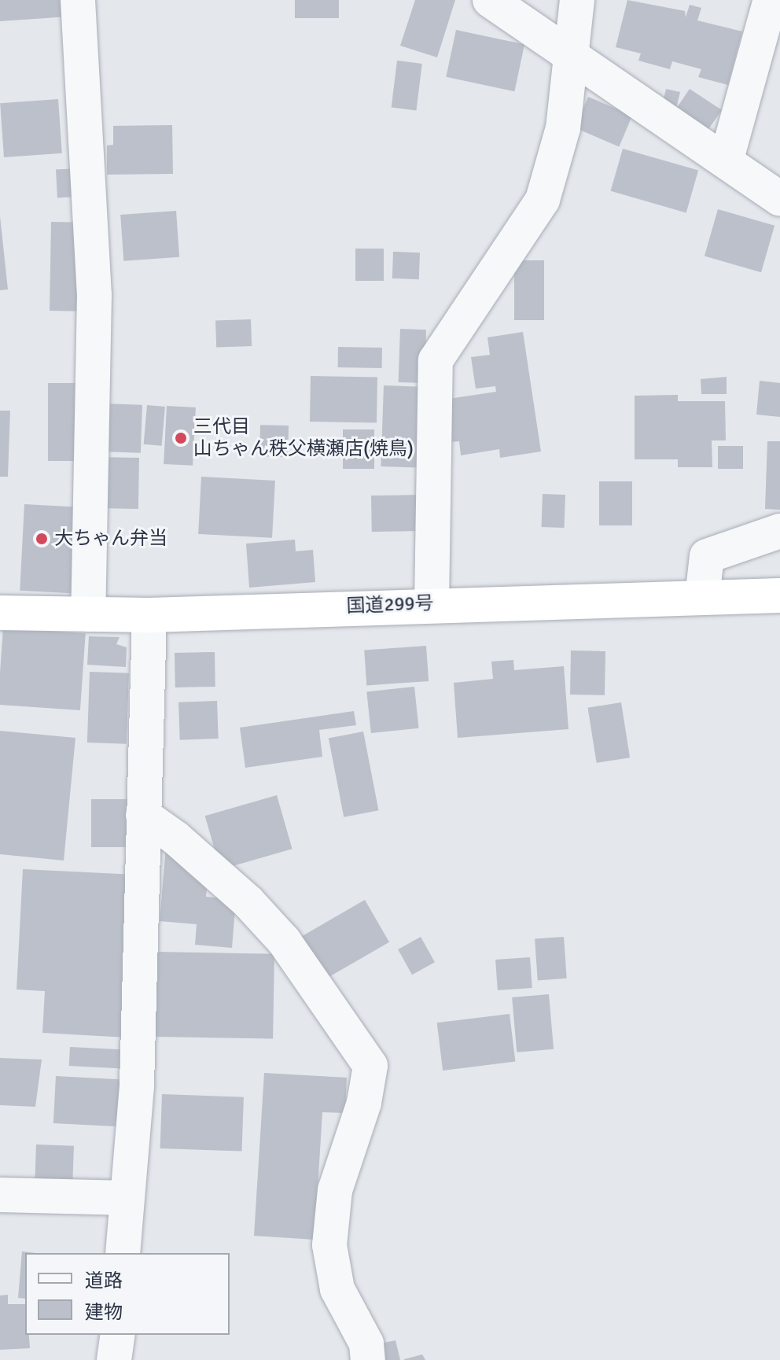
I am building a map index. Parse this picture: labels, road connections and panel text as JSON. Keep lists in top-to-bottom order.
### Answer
{
  "streets": {
    "highway": ["国道299号"]
  },
  "places": ["三代目 山ちゃん秩父横瀬店(焼鳥)", "大ちゃん弁当"],
  "legend": ["道路", "建物"]
}
